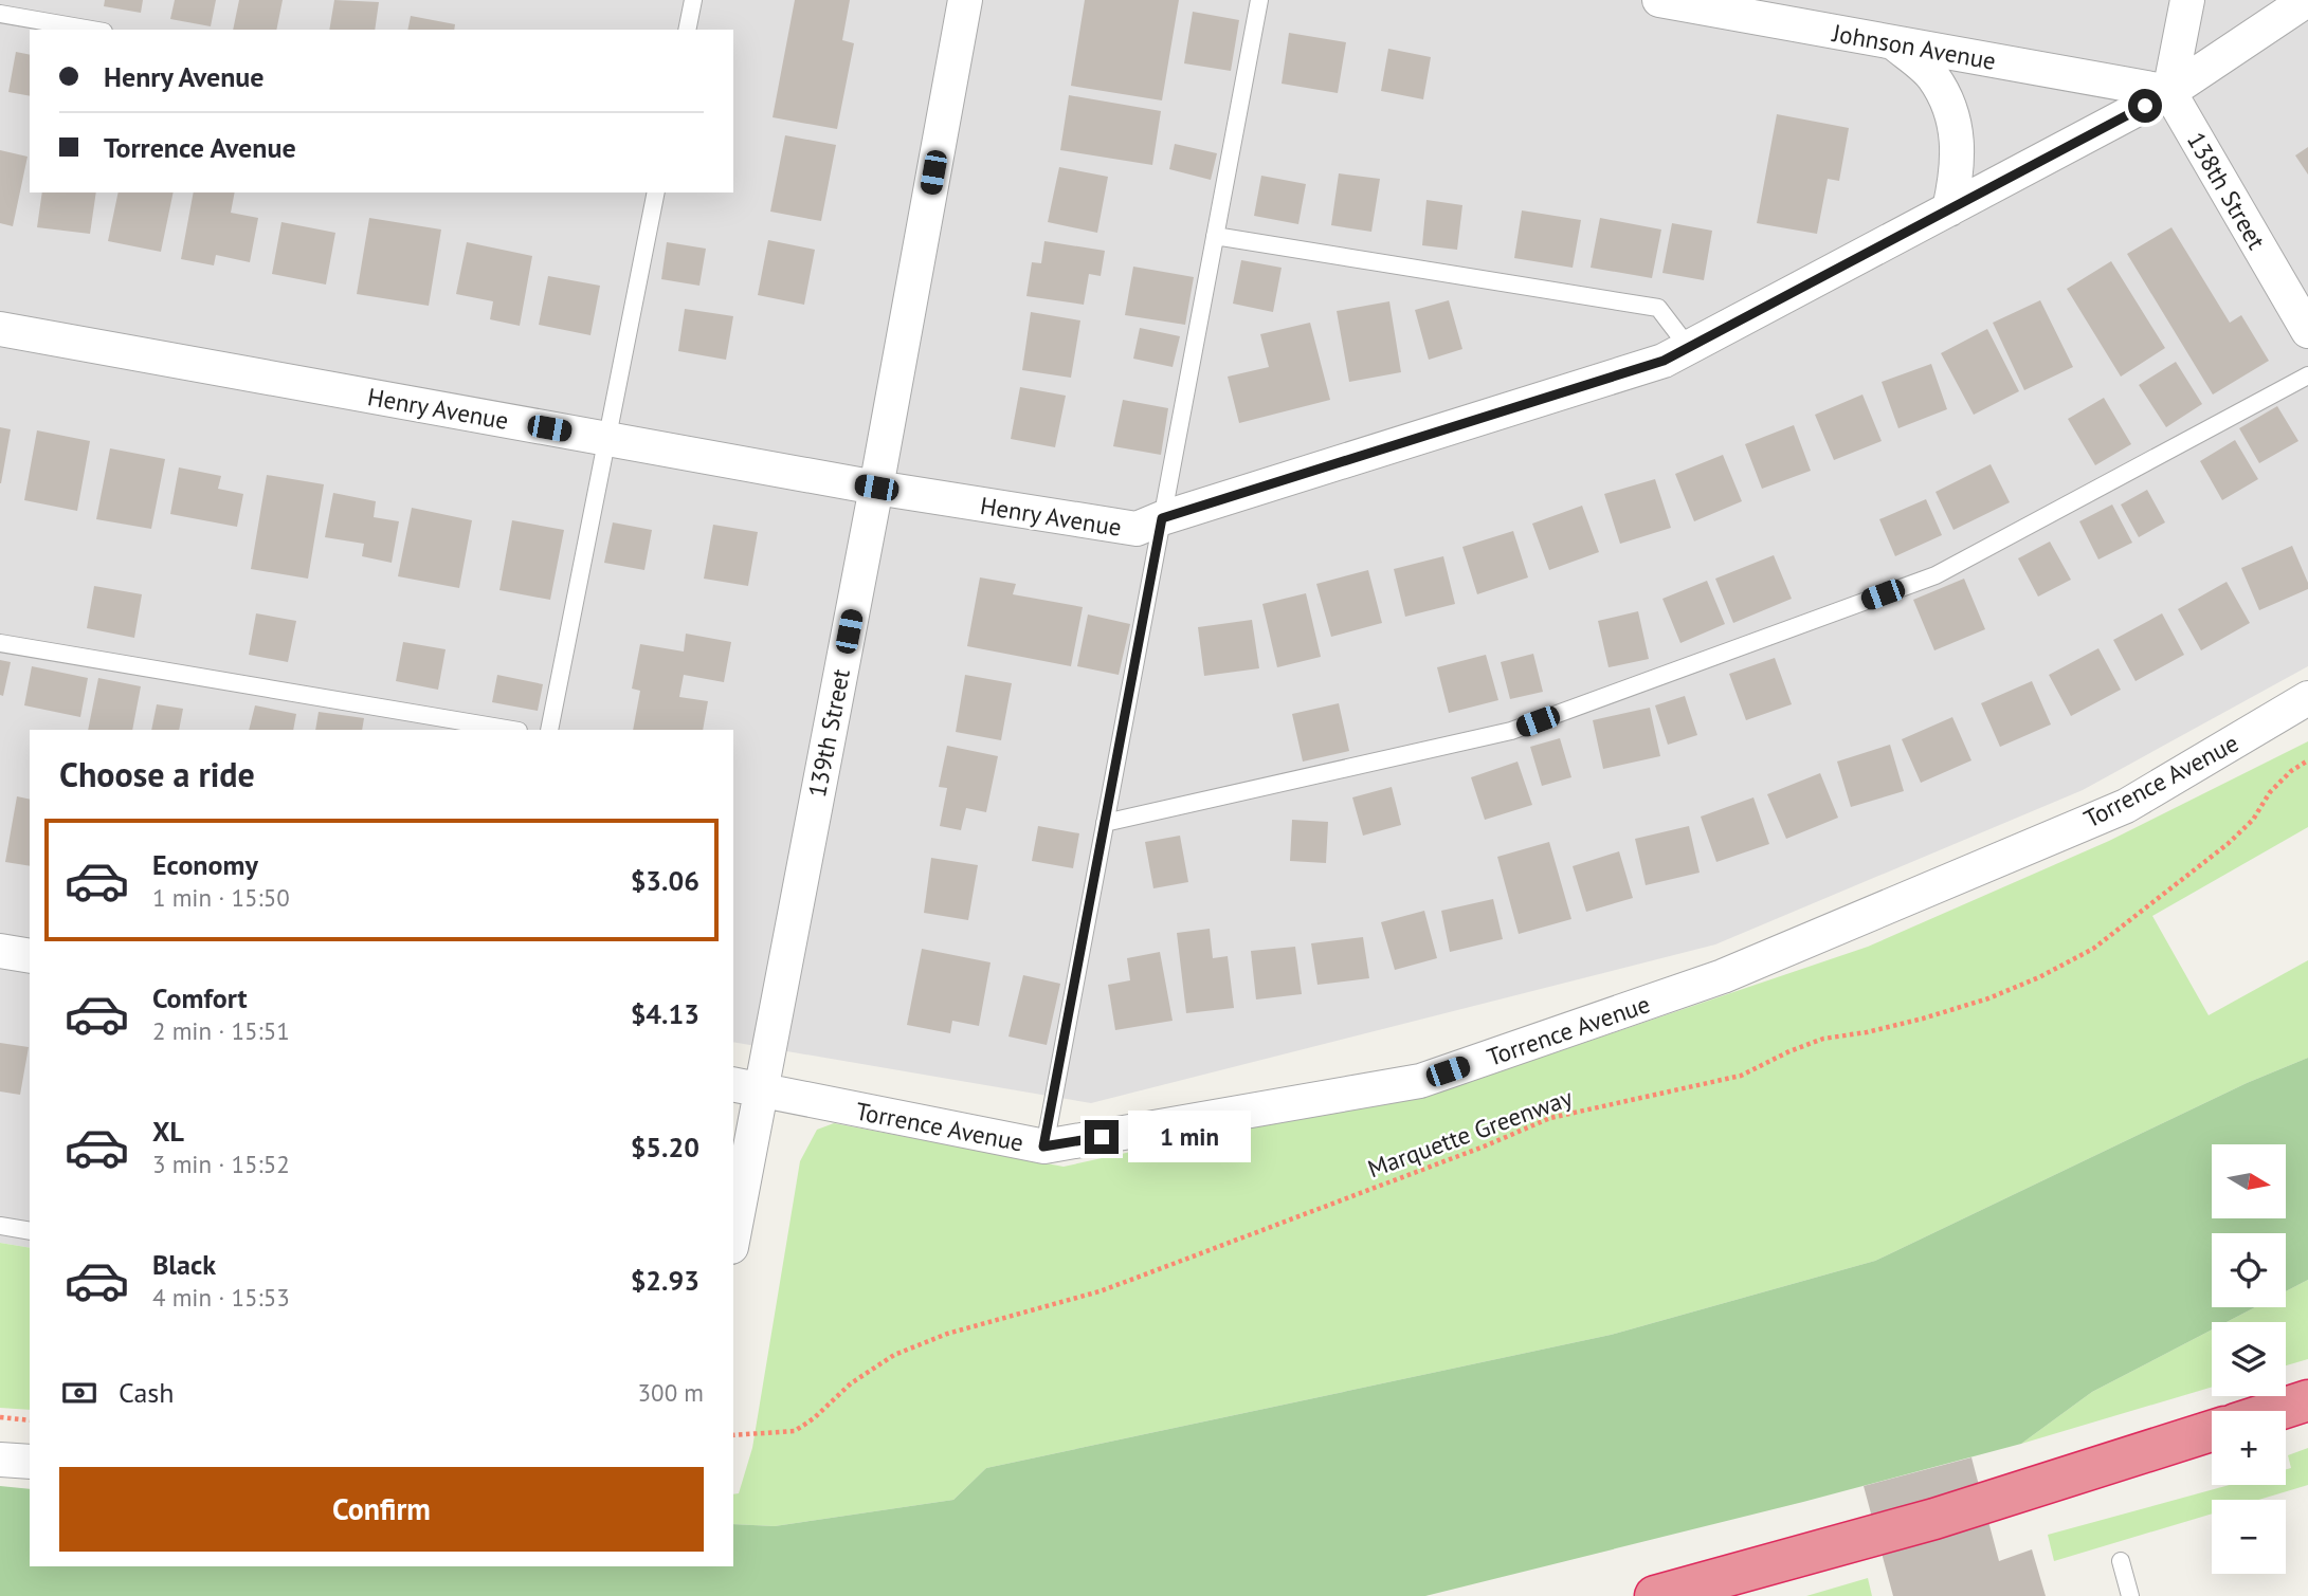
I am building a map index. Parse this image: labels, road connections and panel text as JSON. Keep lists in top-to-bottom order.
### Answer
{
  "streets": {
    "street": [
      "Johnson Avenue",
      "138th Street",
      "Henry Avenue",
      "139th Street",
      "Torrence Avenue"
    ],
    "path": ["Marquette Greenway"]
  },
  "crossings": [
    ["Johnson Avenue", "138th Street"],
    ["Johnson Avenue", "Henry Avenue"],
    ["138th Street", "Henry Avenue"],
    ["Henry Avenue", "139th Street"],
    ["139th Street", "Torrence Avenue"]
  ],
  "north": "right",
  "page": {
    "banner": ["Henry Avenue", "Torrence Avenue"],
    "heading": "Choose a ride",
    "list": [
      {
        "name": "Economy",
        "note": "1 min · 15:50",
        "value": "$3.06"
      },
      {
        "name": "Comfort",
        "note": "2 min · 15:51",
        "value": "$4.13"
      },
      {
        "name": "XL",
        "note": "3 min · 15:52",
        "value": "$5.20"
      },
      {
        "name": "Black",
        "note": "4 min · 15:53",
        "value": "$2.93"
      }
    ],
    "bubble": "1 min",
    "map_buttons": ["+", "−"],
    "pay": ["Cash", "300 m"],
    "buttons": "Confirm"
  }
}
